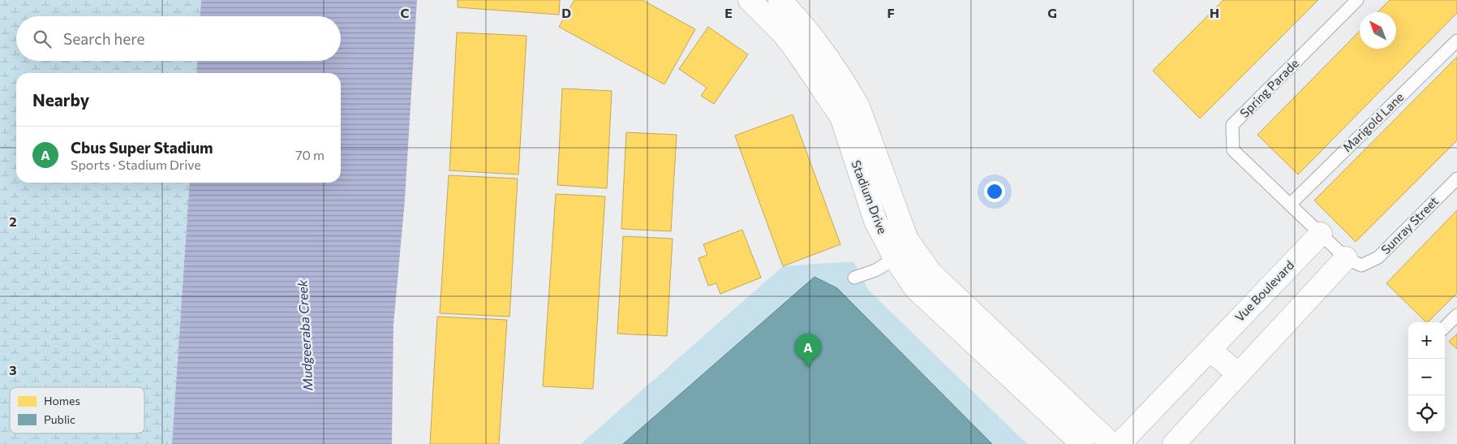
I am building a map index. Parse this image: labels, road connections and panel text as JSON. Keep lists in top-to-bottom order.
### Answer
{
  "streets": {
    "street": ["Stadium Drive", "Vue Boulevard"],
    "lane": ["Spring Parade", "Marigold Lane", "Sunray Street"]
  },
  "crossings": [
    ["Spring Parade", "Marigold Lane"],
    ["Spring Parade", "Sunray Street"],
    ["Spring Parade", "Vue Boulevard"],
    ["Sunray Street", "Vue Boulevard"]
  ],
  "water": ["Mudgeeraba Creek"],
  "legend": ["Homes", "Public"],
  "north": "top left",
  "page": {
    "search": "Search here",
    "heading": "Nearby",
    "list": [
      {
        "mark": "A",
        "name": "Cbus Super Stadium",
        "note": "Sports · Stadium Drive",
        "value": "70 m"
      }
    ],
    "map_buttons": ["+", "−"],
    "pins": "A"
  },
  "grid": {
    "columns": [
      "C",
      "D",
      "E",
      "F",
      "G",
      "H"
    ],
    "rows": ["2", "3"]
  }
}
